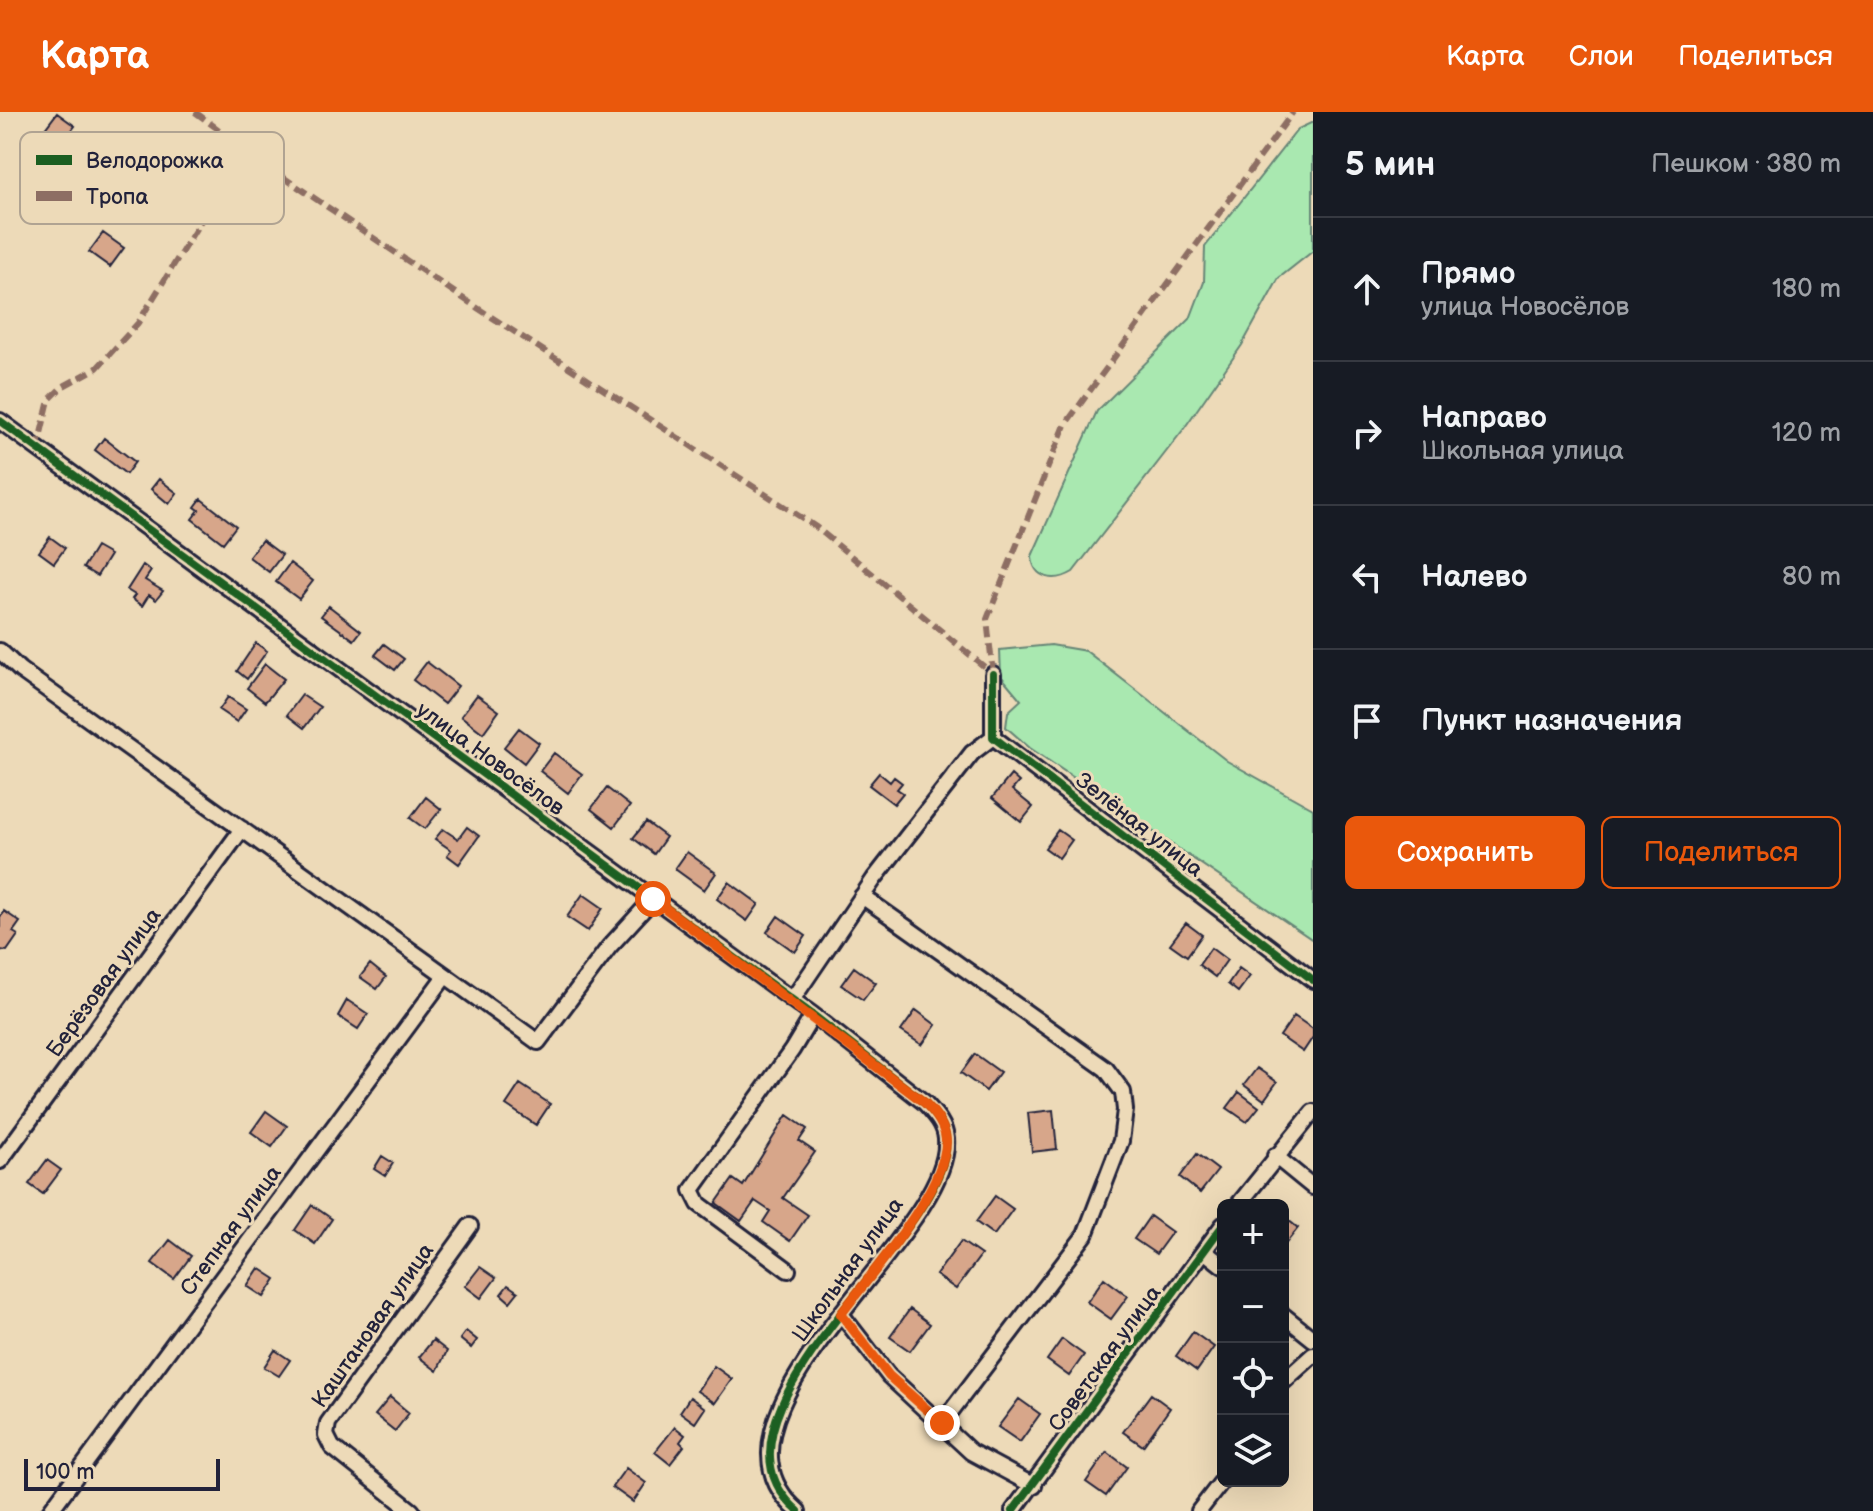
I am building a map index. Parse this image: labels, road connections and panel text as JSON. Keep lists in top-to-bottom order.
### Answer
{
  "streets": {
    "street": [
      "улица Новосёлов",
      "Зелёная улица",
      "Берёзовая улица",
      "Степная улица",
      "Школьная улица",
      "Каштановая улица",
      "Советская улица"
    ]
  },
  "crossings": [
    ["улица Новосёлов", "Школьная улица"]
  ],
  "legend": ["Велодорожка", "Тропа"],
  "scale_bar": "100 m",
  "page": {
    "header": "Карта",
    "nav": ["Карта", "Слои", "Поделиться"],
    "heading": ["5 мин", "Пешком · 380 m"],
    "list": [
      ["Прямо", "улица Новосёлов", "180 m"],
      ["Направо", "Школьная улица", "120 m"],
      ["Налево", "80 m"],
      "Пункт назначения"
    ],
    "buttons": ["Сохранить", "Поделиться"],
    "map_buttons": ["+", "−"],
    "scale": "100 m"
  }
}
